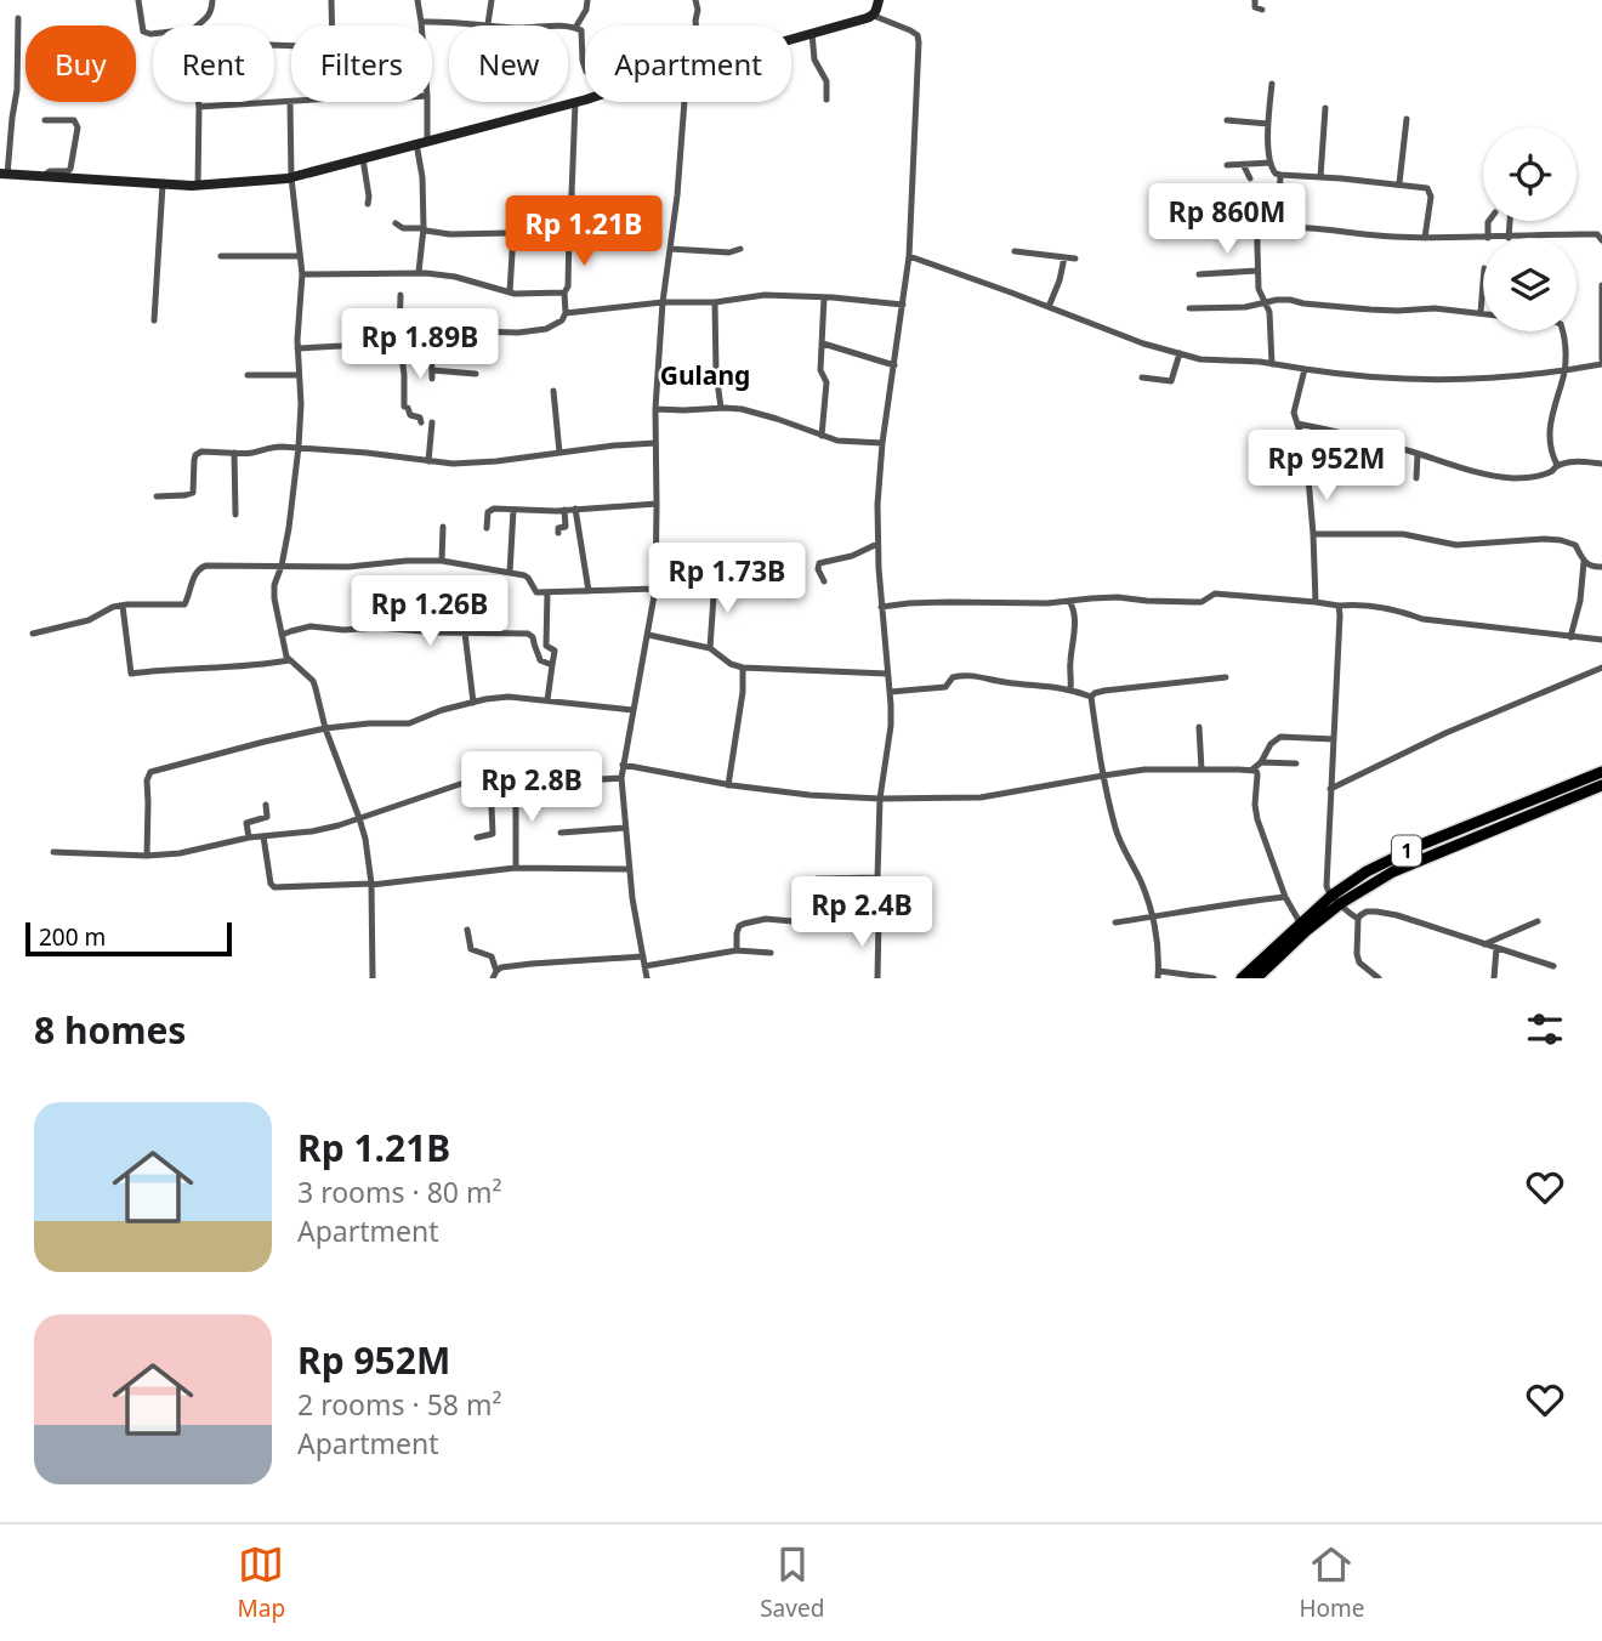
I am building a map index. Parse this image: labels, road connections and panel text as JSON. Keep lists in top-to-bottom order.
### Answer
{
  "streets": {
    "highway": ["1"]
  },
  "districts": ["Gulang"],
  "scale_bar": "200 m",
  "page": {
    "chip": [
      "Buy",
      "Rent",
      "Filters",
      "New",
      "Apartment"
    ],
    "price": [
      "Rp 860M",
      "Rp 1.21B",
      "Rp 1.89B",
      "Rp 952M",
      "Rp 1.73B",
      "Rp 1.26B",
      "Rp 2.8B",
      "Rp 2.4B"
    ],
    "scale": "200 m",
    "heading": "8 homes",
    "list": [
      {
        "name": "Rp 1.21B",
        "note": "3 rooms · 80 m² · Apartment"
      },
      {
        "name": "Rp 952M",
        "note": "2 rooms · 58 m² · Apartment"
      }
    ],
    "tabs": ["Map", "Saved", "Home"]
  }
}
